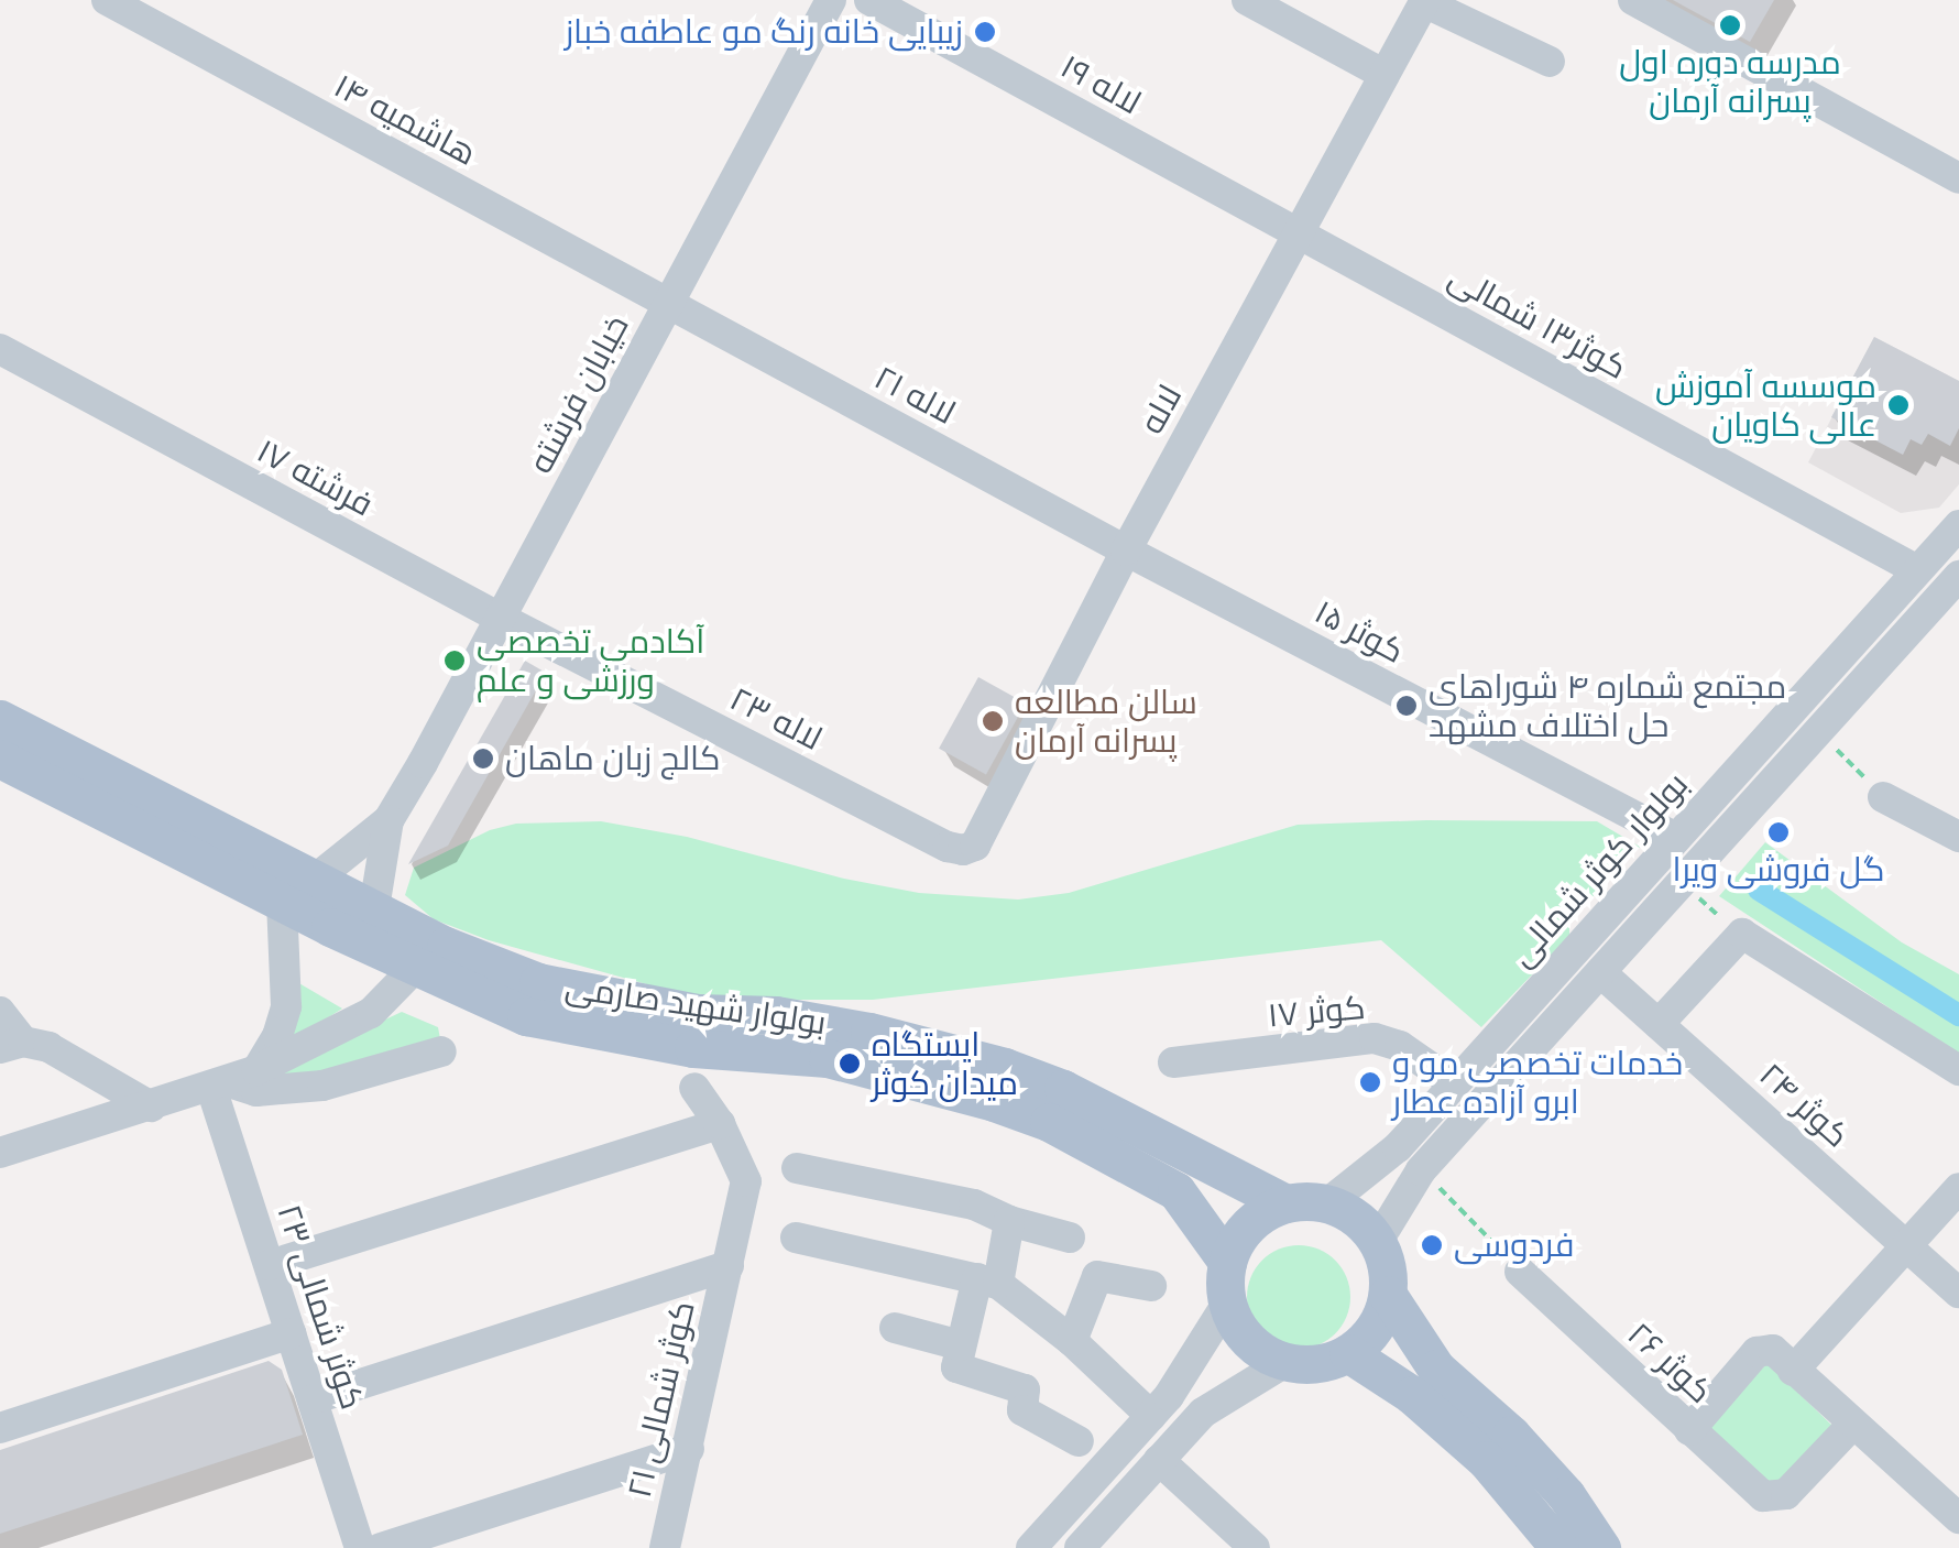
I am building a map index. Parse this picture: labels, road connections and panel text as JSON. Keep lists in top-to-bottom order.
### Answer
{
  "streets": {
    "main road": ["بولوار شهید صارمی"],
    "street": [
      "لاله ۱۹",
      "هاشمیه ۱۴",
      "کوثر۱۳ شمالی",
      "خیابان فرشته",
      "لاله ۲۱",
      "لاله",
      "فرشته ۱۷",
      "کوثر ۱۵",
      "لاله ۲۳",
      "بولوار کوثر شمالی",
      "کوثر ۱۷",
      "کوثر ۲۴",
      "کوثر شمالی ۲۳",
      "کوثر ۲۶",
      "کوثر شمالی ۲۱"
    ]
  },
  "crossings": [
    ["لاله ۱۹", "کوثر۱۳ شمالی"],
    ["لاله ۱۹", "لاله"],
    ["هاشمیه ۱۴", "خیابان فرشته"],
    ["هاشمیه ۱۴", "لاله ۲۱"],
    ["کوثر۱۳ شمالی", "لاله"],
    ["کوثر۱۳ شمالی", "بولوار کوثر شمالی"],
    ["خیابان فرشته", "لاله ۲۱"],
    ["خیابان فرشته", "فرشته ۱۷"],
    ["خیابان فرشته", "لاله ۲۳"],
    ["خیابان فرشته", "بولوار شهید صارمی"],
    ["لاله ۲۱", "لاله"],
    ["لاله ۲۱", "کوثر ۱۵"],
    ["لاله", "کوثر ۱۵"],
    ["لاله", "لاله ۲۳"],
    ["فرشته ۱۷", "لاله ۲۳"],
    ["کوثر ۱۵", "بولوار کوثر شمالی"],
    ["بولوار کوثر شمالی", "بولوار شهید صارمی"],
    ["بولوار کوثر شمالی", "کوثر ۱۷"],
    ["بولوار کوثر شمالی", "کوثر ۲۴"]
  ],
  "places": [
    "مدرسه دوره اول پسرانه آرمان",
    "زیبایی خانه رنگ مو عاطفه خباز",
    "موسسه آموزش عالی کاویان",
    "آکادمی تخصصی ورزشی و علم",
    "مجتمع شماره ۴ شوراهای حل اختلاف مشهد",
    "سالن مطالعه پسرانه آرمان",
    "کالج زبان ماهان",
    "گل فروشی ویرا",
    "ایستگاه میدان کوثر",
    "خدمات تخصصی مو و ابرو آزاده عطار",
    "فردوسی"
  ]
}
